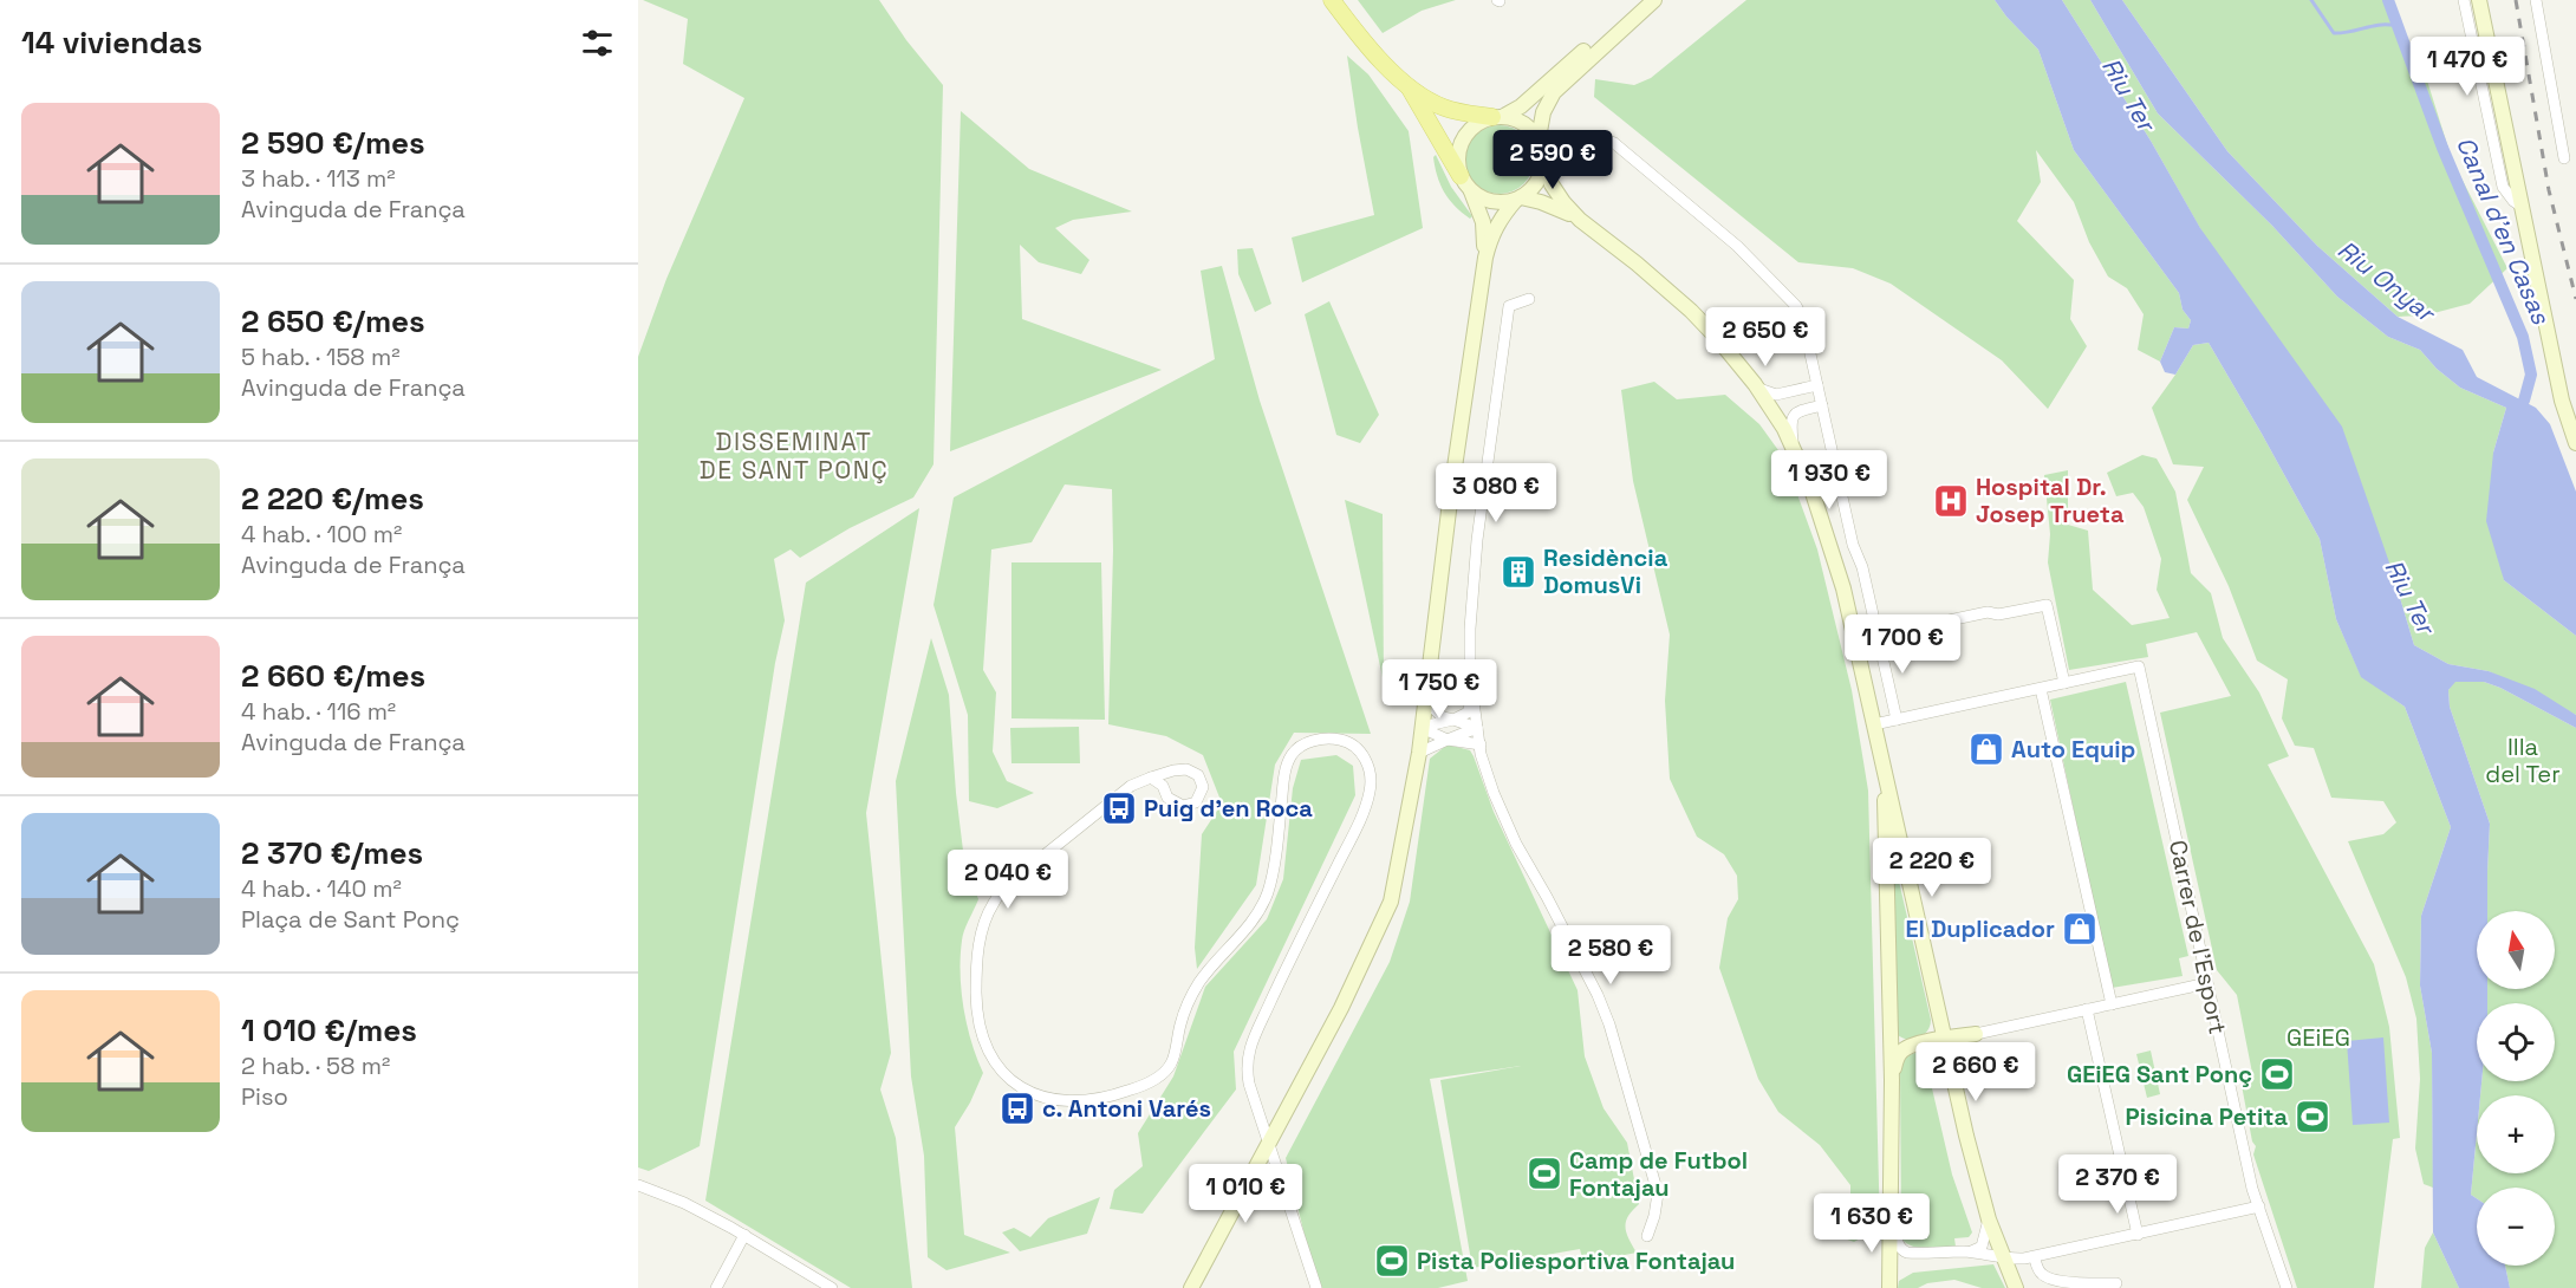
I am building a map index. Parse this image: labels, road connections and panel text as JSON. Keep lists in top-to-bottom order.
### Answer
{
  "streets": {
    "street": ["Carrer de l'Esport"]
  },
  "districts": ["DISSEMINAT DE SANT PONÇ"],
  "water": ["Riu Ter", "Canal d'en Casas", "Riu Onyar"],
  "parks": ["Illa del Ter", "GEiEG"],
  "places": {
    "hospital": ["Hospital Dr. Josep Trueta"],
    "building": ["Residència DomusVi"],
    "shop": ["Auto Equip", "El Duplicador"],
    "bus stop": ["Puig d'en Roca", "c. Antoni Varés"],
    "sports": [
      "GEiEG Sant Ponç",
      "Pisicina Petita",
      "Camp de Futbol Fontajau",
      "Pista Poliesportiva Fontajau"
    ]
  },
  "north": "top",
  "page": {
    "heading": "14 viviendas",
    "price": [
      "1 470 €",
      "2 590 €",
      "2 650 €",
      "1 930 €",
      "3 080 €",
      "1 700 €",
      "1 750 €",
      "2 220 €",
      "2 040 €",
      "2 580 €",
      "2 660 €",
      "2 370 €",
      "1 010 €",
      "1 630 €"
    ],
    "list": [
      {
        "name": "2 590 €/mes",
        "note": "3 hab. · 113 m² · Avinguda de França"
      },
      {
        "name": "2 650 €/mes",
        "note": "5 hab. · 158 m² · Avinguda de França"
      },
      {
        "name": "2 220 €/mes",
        "note": "4 hab. · 100 m² · Avinguda de França"
      },
      {
        "name": "2 660 €/mes",
        "note": "4 hab. · 116 m² · Avinguda de França"
      },
      {
        "name": "2 370 €/mes",
        "note": "4 hab. · 140 m² · Plaça de Sant Ponç"
      },
      {
        "name": "1 010 €/mes",
        "note": "2 hab. · 58 m² · Piso"
      }
    ],
    "map_buttons": ["+", "−"]
  }
}
